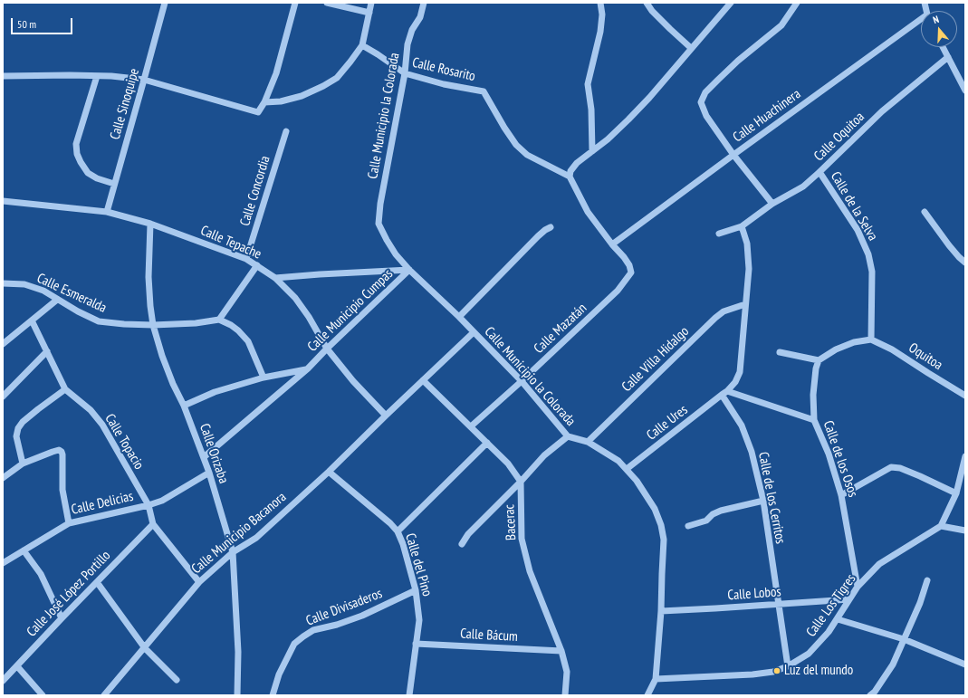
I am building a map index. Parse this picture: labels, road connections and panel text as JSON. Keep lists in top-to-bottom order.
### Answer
{
  "streets": {
    "street": [
      "Calle Rosarito",
      "Calle Sinoquipe",
      "Calle Municipio la Colorada",
      "Calle Huachinera",
      "Calle Oquitoa",
      "Calle Concordia",
      "Calle de la Selva",
      "Calle Tepache",
      "Calle Esmeralda",
      "Calle Municipio Cumpas",
      "Calle Mazatán",
      "Oquitoa",
      "Calle Villa Hidalgo",
      "Calle Ures",
      "Calle Topacio",
      "Calle Orizaba",
      "Calle de los Osos",
      "Calle de los Cerritos",
      "Calle Delicias",
      "Bacerac",
      "Calle Municipio Bacanora",
      "Calle del Pino",
      "Calle José López Portillo",
      "Calle Lobos",
      "Calle Los Tigres",
      "Calle Divisaderos",
      "Calle Bácum"
    ]
  },
  "crossings": [
    ["Calle Rosarito", "Calle Municipio la Colorada"],
    ["Calle Sinoquipe", "Calle Tepache"],
    ["Calle Municipio la Colorada", "Calle Municipio Cumpas"],
    ["Calle Municipio la Colorada", "Calle Mazatán"],
    ["Calle Municipio la Colorada", "Calle Villa Hidalgo"],
    ["Calle Municipio la Colorada", "Calle Ures"],
    ["Calle Municipio la Colorada", "Calle Lobos"],
    ["Calle Municipio la Colorada", "Calle Los Tigres"],
    ["Calle Huachinera", "Calle Mazatán"],
    ["Calle Oquitoa", "Calle de la Selva"],
    ["Calle Concordia", "Calle Tepache"],
    ["Calle de la Selva", "Oquitoa"],
    ["Calle Tepache", "Calle Municipio Cumpas"],
    ["Calle Tepache", "Calle Orizaba"],
    ["Calle Tepache", "Calle Municipio Bacanora"],
    ["Calle Esmeralda", "Calle Orizaba"],
    ["Calle Municipio Cumpas", "Calle Orizaba"],
    ["Calle Ures", "Calle de los Cerritos"],
    ["Calle Topacio", "Calle Delicias"],
    ["Calle Topacio", "Calle José López Portillo"],
    ["Calle Orizaba", "Calle Delicias"],
    ["Calle Orizaba", "Calle Municipio Bacanora"],
    ["Calle de los Osos", "Calle Los Tigres"],
    ["Calle de los Cerritos", "Calle Lobos"],
    ["Calle de los Cerritos", "Calle Los Tigres"],
    ["Bacerac", "Calle Bácum"],
    ["Calle Municipio Bacanora", "Calle del Pino"],
    ["Calle del Pino", "Calle Divisaderos"],
    ["Calle del Pino", "Calle Bácum"],
    ["Calle Lobos", "Calle Los Tigres"]
  ],
  "places": ["Luz del mundo"],
  "scale_bar": "50 m",
  "north": "top"
}
